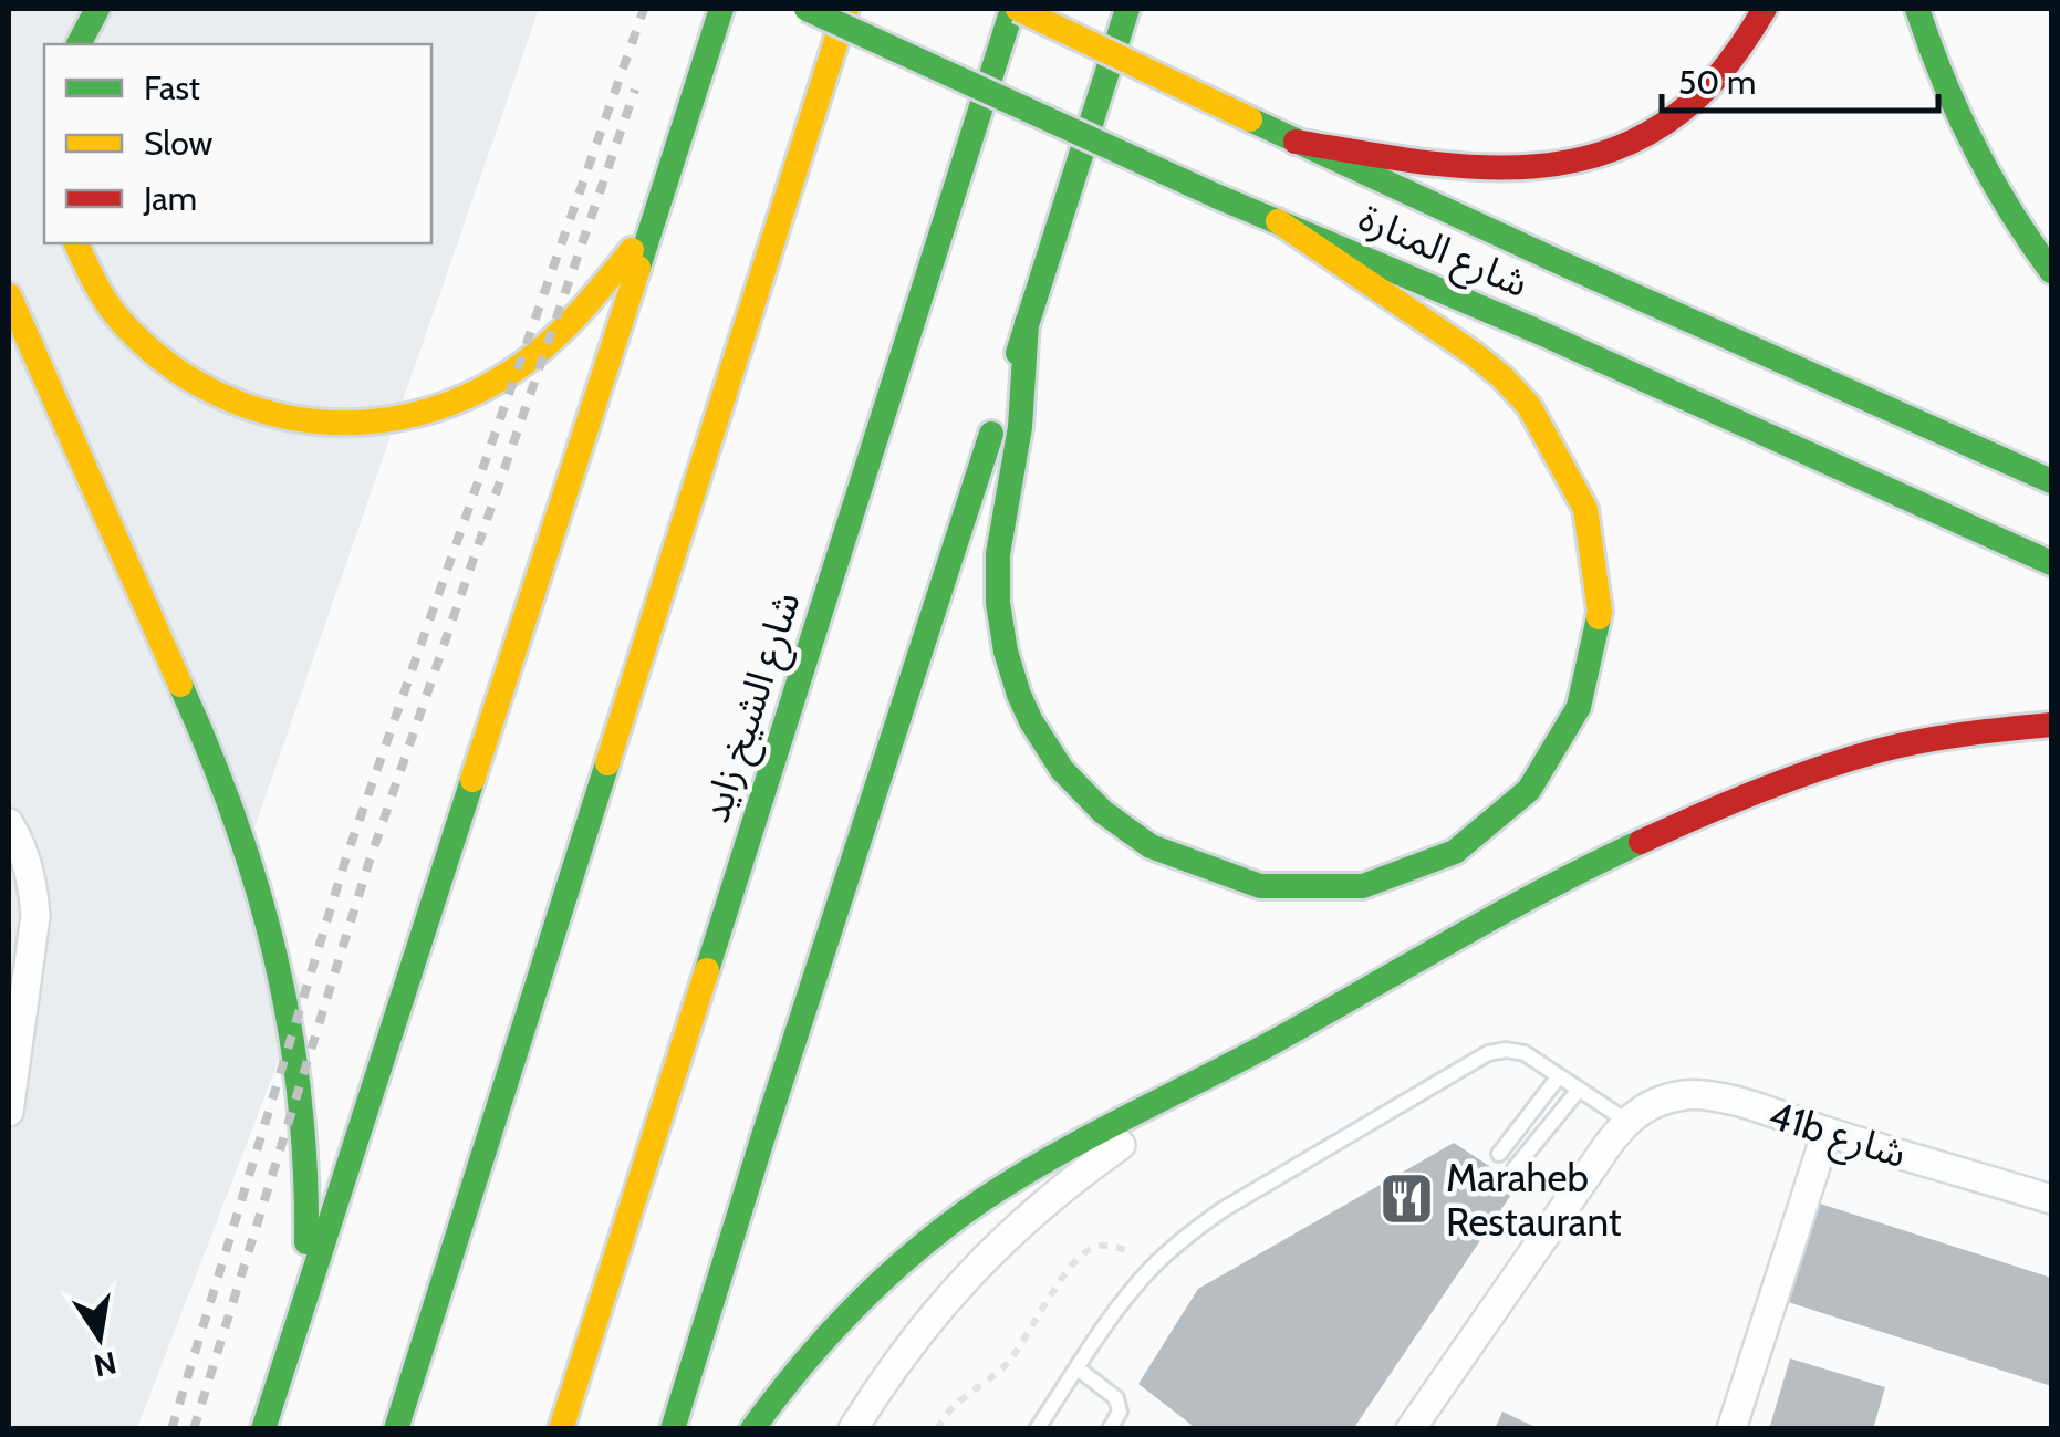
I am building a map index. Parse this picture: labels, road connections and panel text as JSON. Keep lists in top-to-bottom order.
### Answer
{
  "streets": {
    "main road": ["شارع المنارة", "شارع الشيخ زايد"],
    "street": ["41b شارع"]
  },
  "crossings": [
    ["شارع المنارة", "شارع الشيخ زايد"]
  ],
  "places": {
    "restaurant": ["Maraheb Restaurant"]
  },
  "legend": ["Fast", "Slow", "Jam"],
  "scale_bar": "50 m",
  "north": "bottom"
}
